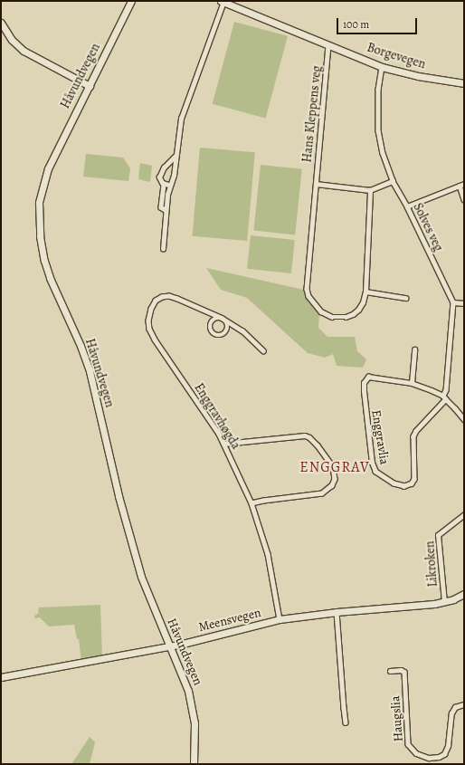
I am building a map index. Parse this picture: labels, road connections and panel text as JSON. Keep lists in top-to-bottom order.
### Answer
{
  "streets": {
    "main road": ["Borgevegen", "Håvundvegen", "Meensvegen"],
    "street": [
      "Hans Kleppens veg",
      "Solves veg",
      "Enggravhøgda",
      "Enggravlia",
      "Likroken",
      "Haugslia"
    ]
  },
  "crossings": [
    ["Borgevegen", "Hans Kleppens veg"],
    ["Borgevegen", "Solves veg"],
    ["Håvundvegen", "Meensvegen"],
    ["Enggravhøgda", "Meensvegen"],
    ["Likroken", "Meensvegen"]
  ],
  "districts": ["ENGGRAV"],
  "scale_bar": "100 m"
}
